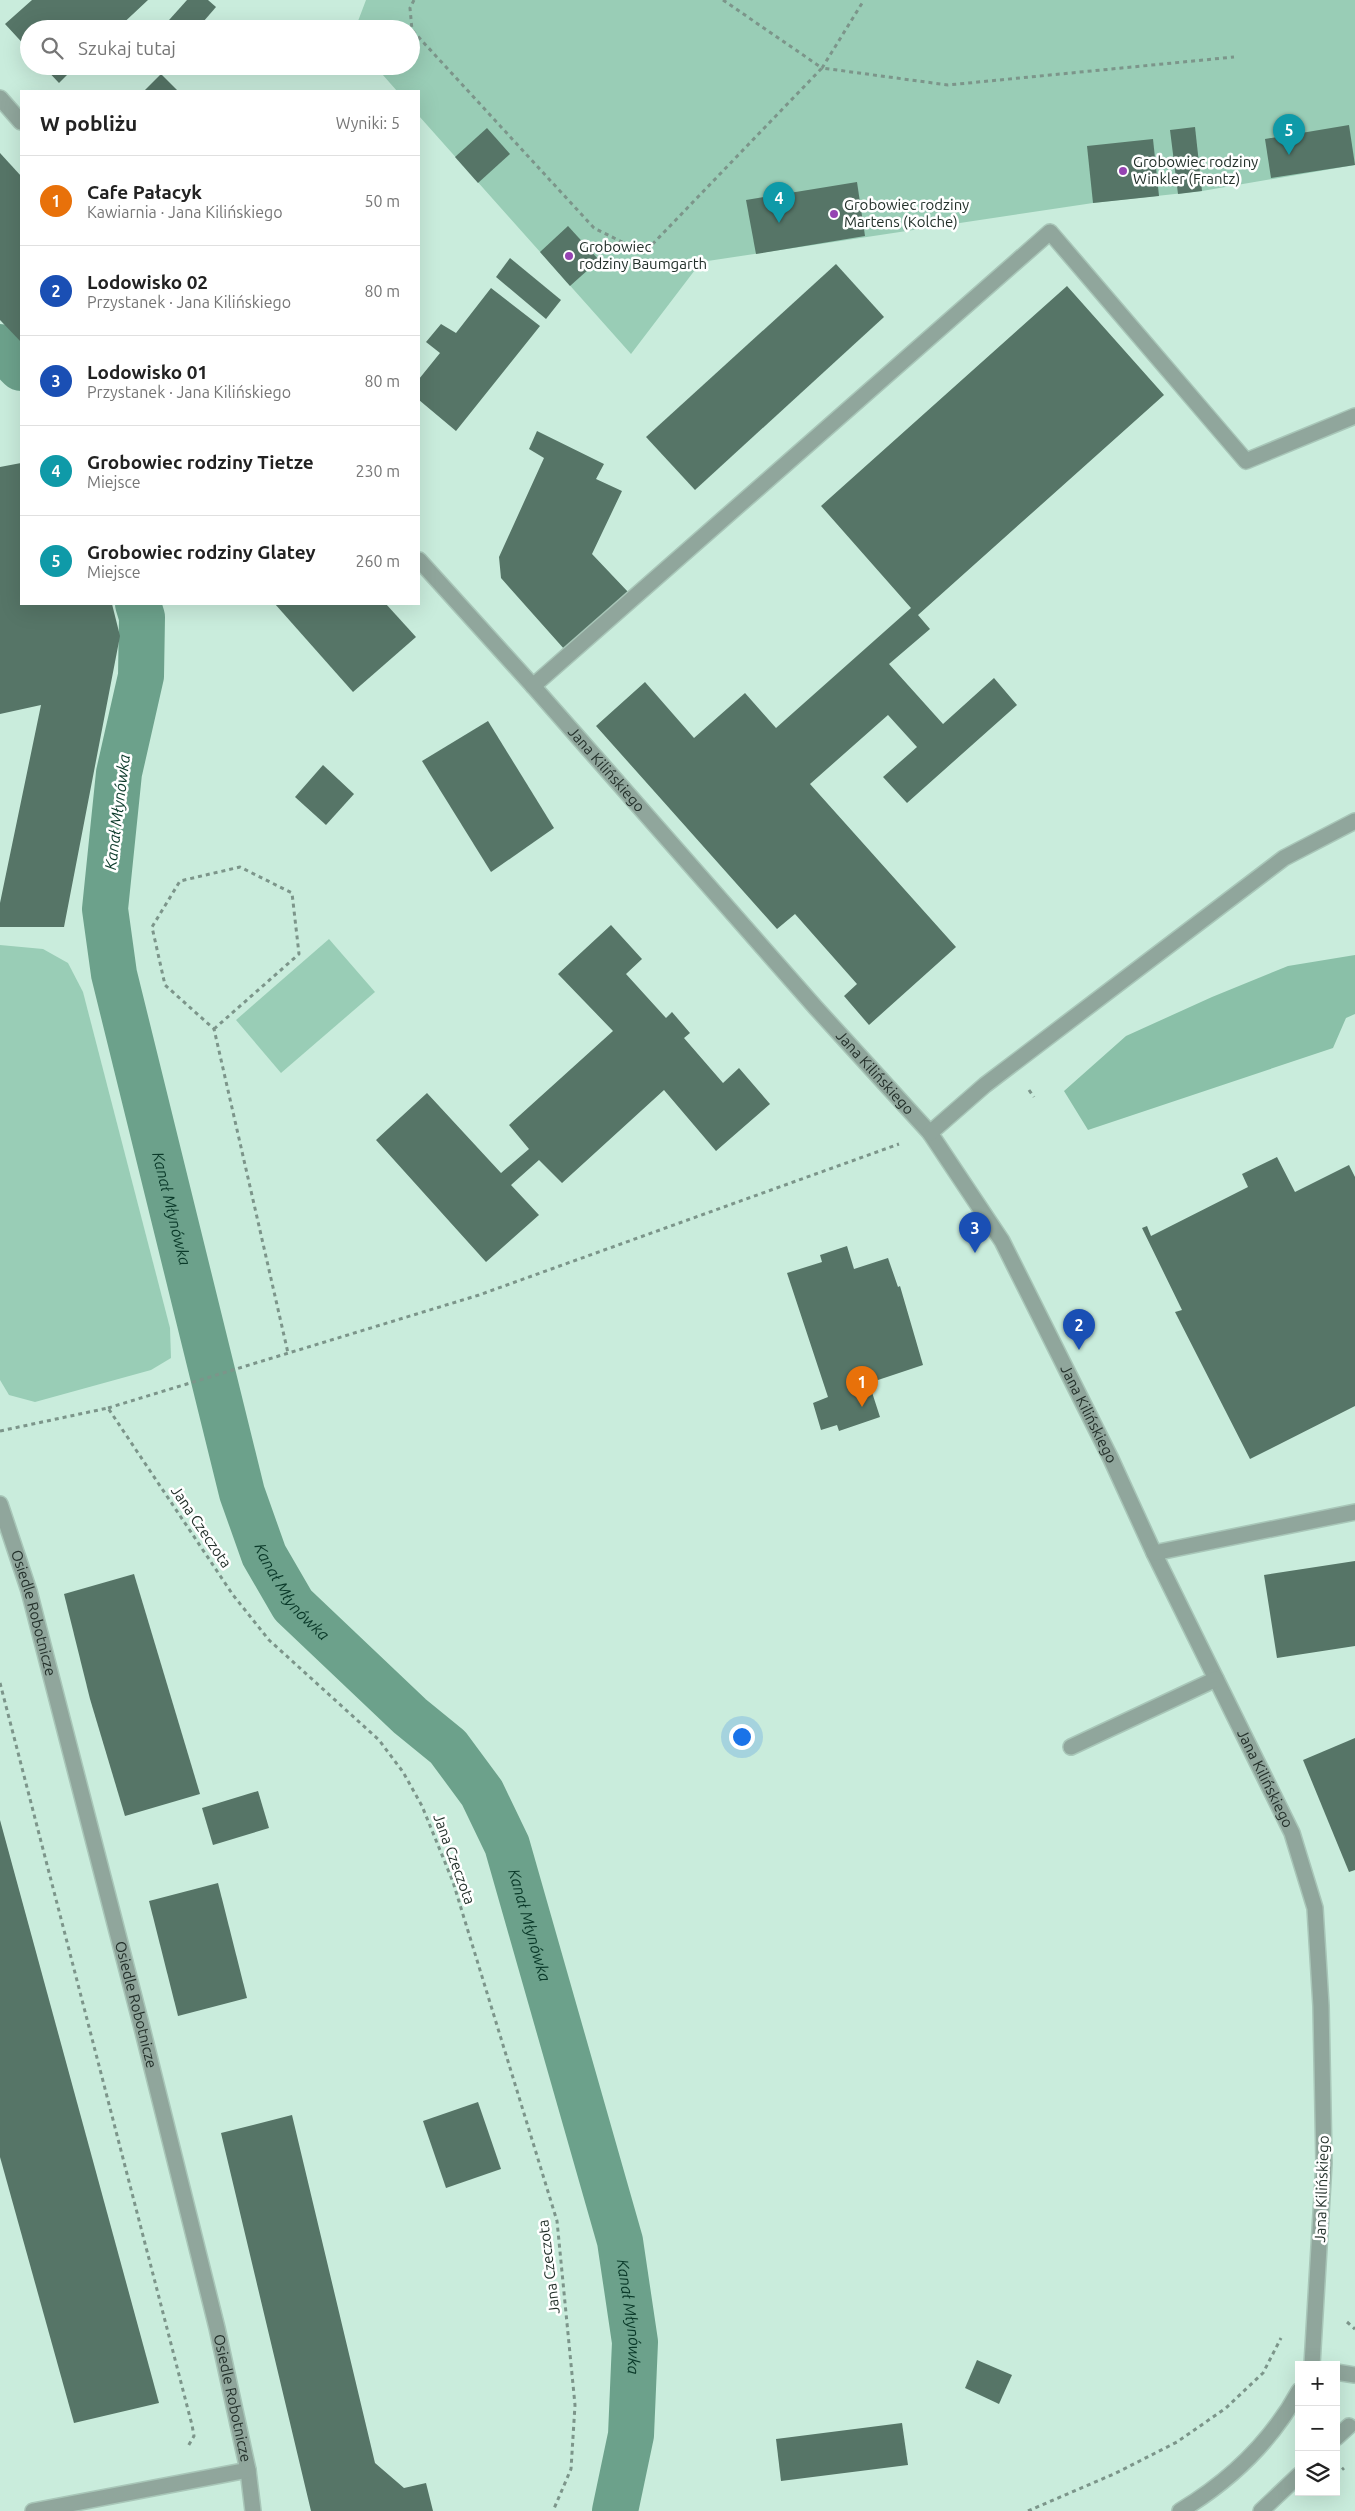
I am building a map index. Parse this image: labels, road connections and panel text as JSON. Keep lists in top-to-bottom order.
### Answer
{
  "streets": {
    "street": ["Jana Kilińskiego", "Osiedle Robotnicze"],
    "path": ["Jana Czeczota"]
  },
  "water": ["Kanał Młynówka"],
  "places": ["Grobowiec rodziny Winkler (Frantz)", "Grobowiec rodziny Martens (Kolche)", "Grobowiec rodziny Baumgarth"],
  "page": {
    "search": "Szukaj tutaj",
    "heading": ["W pobliżu", "Wyniki: 5"],
    "pins": [
      "5",
      "4",
      "3",
      "2",
      "1"
    ],
    "list": [
      {
        "mark": "1",
        "name": "Cafe Pałacyk",
        "note": "Kawiarnia · Jana Kilińskiego",
        "value": "50 m"
      },
      {
        "mark": "2",
        "name": "Lodowisko 02",
        "note": "Przystanek · Jana Kilińskiego",
        "value": "80 m"
      },
      {
        "mark": "3",
        "name": "Lodowisko 01",
        "note": "Przystanek · Jana Kilińskiego",
        "value": "80 m"
      },
      {
        "mark": "4",
        "name": "Grobowiec rodziny Tietze",
        "note": "Miejsce",
        "value": "230 m"
      },
      {
        "mark": "5",
        "name": "Grobowiec rodziny Glatey",
        "note": "Miejsce",
        "value": "260 m"
      }
    ],
    "map_buttons": ["+", "−"]
  }
}
